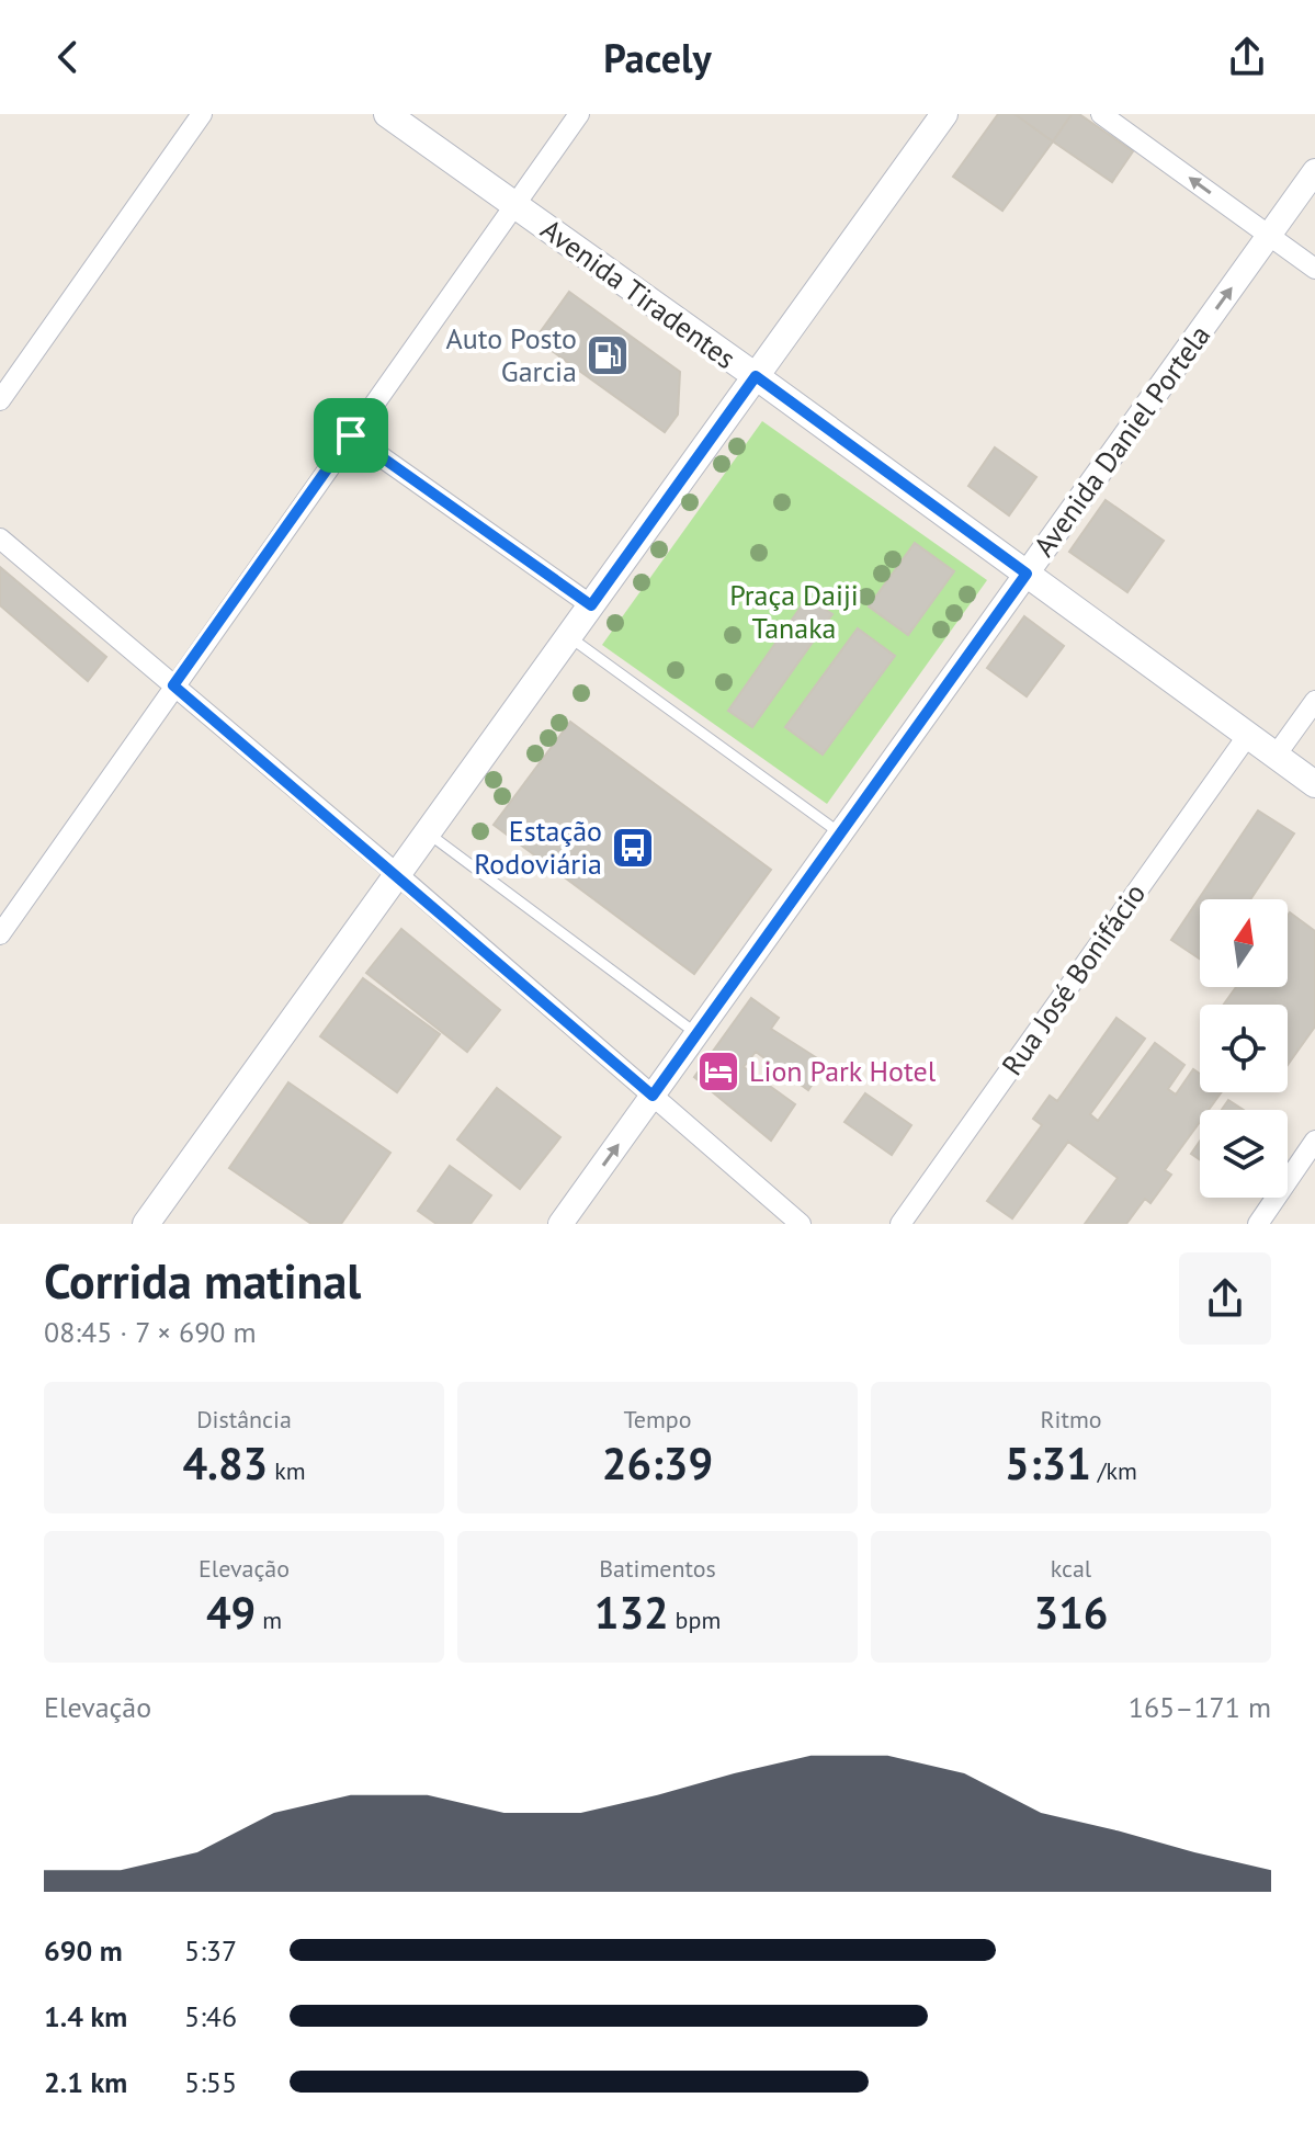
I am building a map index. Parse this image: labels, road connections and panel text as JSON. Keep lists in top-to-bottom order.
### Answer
{
  "streets": {
    "main road": ["Avenida Tiradentes"],
    "street": ["Avenida Daniel Portela", "Rua José Bonifácio"]
  },
  "crossings": [
    ["Avenida Tiradentes", "Avenida Daniel Portela"],
    ["Avenida Tiradentes", "Rua José Bonifácio"]
  ],
  "one_way": ["Avenida Daniel Portela"],
  "parks": ["Praça Daiji Tanaka"],
  "places": {
    "fuel station": ["Auto Posto Garcia"],
    "bus stop": ["Estação Rodoviária"],
    "hotel": ["Lion Park Hotel"]
  },
  "north": "top",
  "page": {
    "header": "Pacely",
    "heading": ["Corrida matinal", "08:45 · 7 × 690 m"],
    "stats": [
      ["Distância", "4.83 km"],
      ["Tempo", "26:39"],
      ["Ritmo", "5:31 /km"],
      ["Elevação", "49 m"],
      ["Batimentos", "132 bpm"],
      ["kcal", "316"]
    ],
    "chart": ["Elevação", "165–171 m"],
    "list": [
      {
        "name": "690 m",
        "note": "5:37"
      },
      {
        "name": "1.4 km",
        "note": "5:46"
      },
      {
        "name": "2.1 km",
        "note": "5:55"
      }
    ]
  }
}
